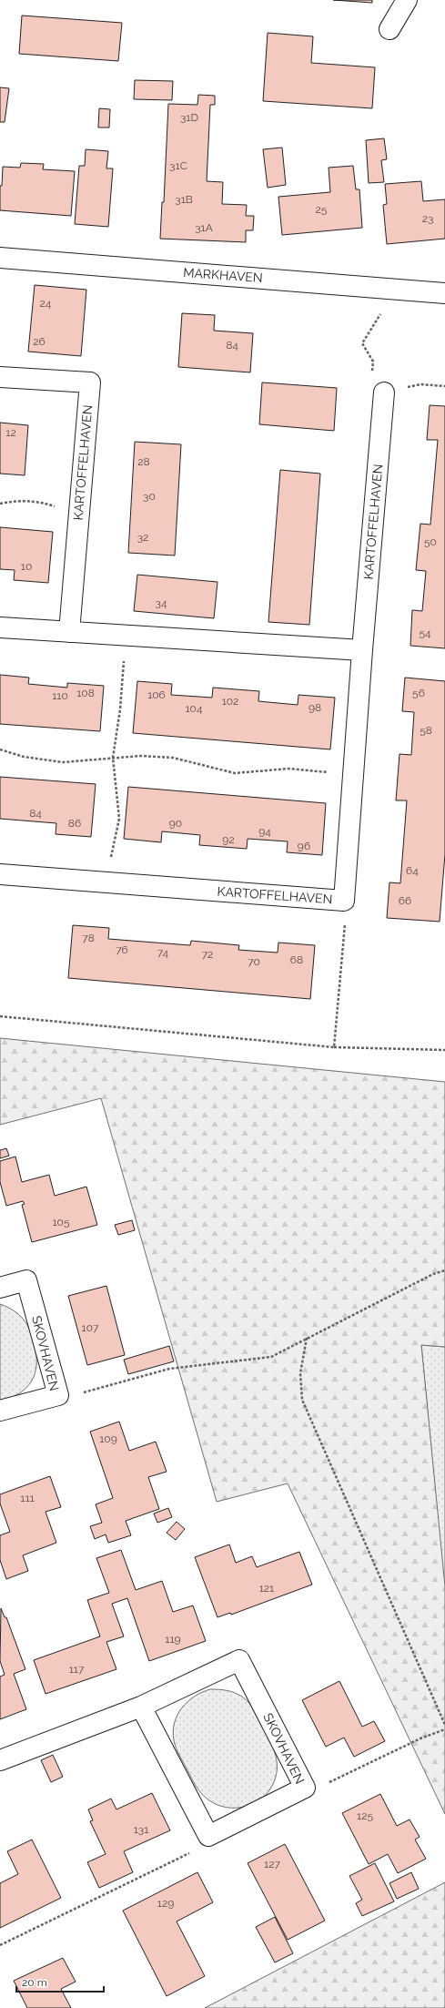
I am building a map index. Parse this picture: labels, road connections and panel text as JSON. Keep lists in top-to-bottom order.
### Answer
{
  "streets": {
    "street": ["MARKHAVEN", "KARTOFFELHAVEN", "SKOVHAVEN"]
  },
  "house_numbers": [
    "31D",
    "31C",
    "31B",
    "25",
    "23",
    "31A",
    "24",
    "26",
    "84",
    "12",
    "28",
    "30",
    "32",
    "50",
    "10",
    "34",
    "54",
    "108",
    "56",
    "106",
    "110",
    "102",
    "98",
    "104",
    "58",
    "84",
    "86",
    "90",
    "94",
    "92",
    "96",
    "64",
    "66",
    "78",
    "76",
    "74",
    "72",
    "68",
    "70",
    "105",
    "107",
    "109",
    "111",
    "121",
    "119",
    "117",
    "125",
    "131",
    "127",
    "129"
  ],
  "scale_bar": "20 m"
}
